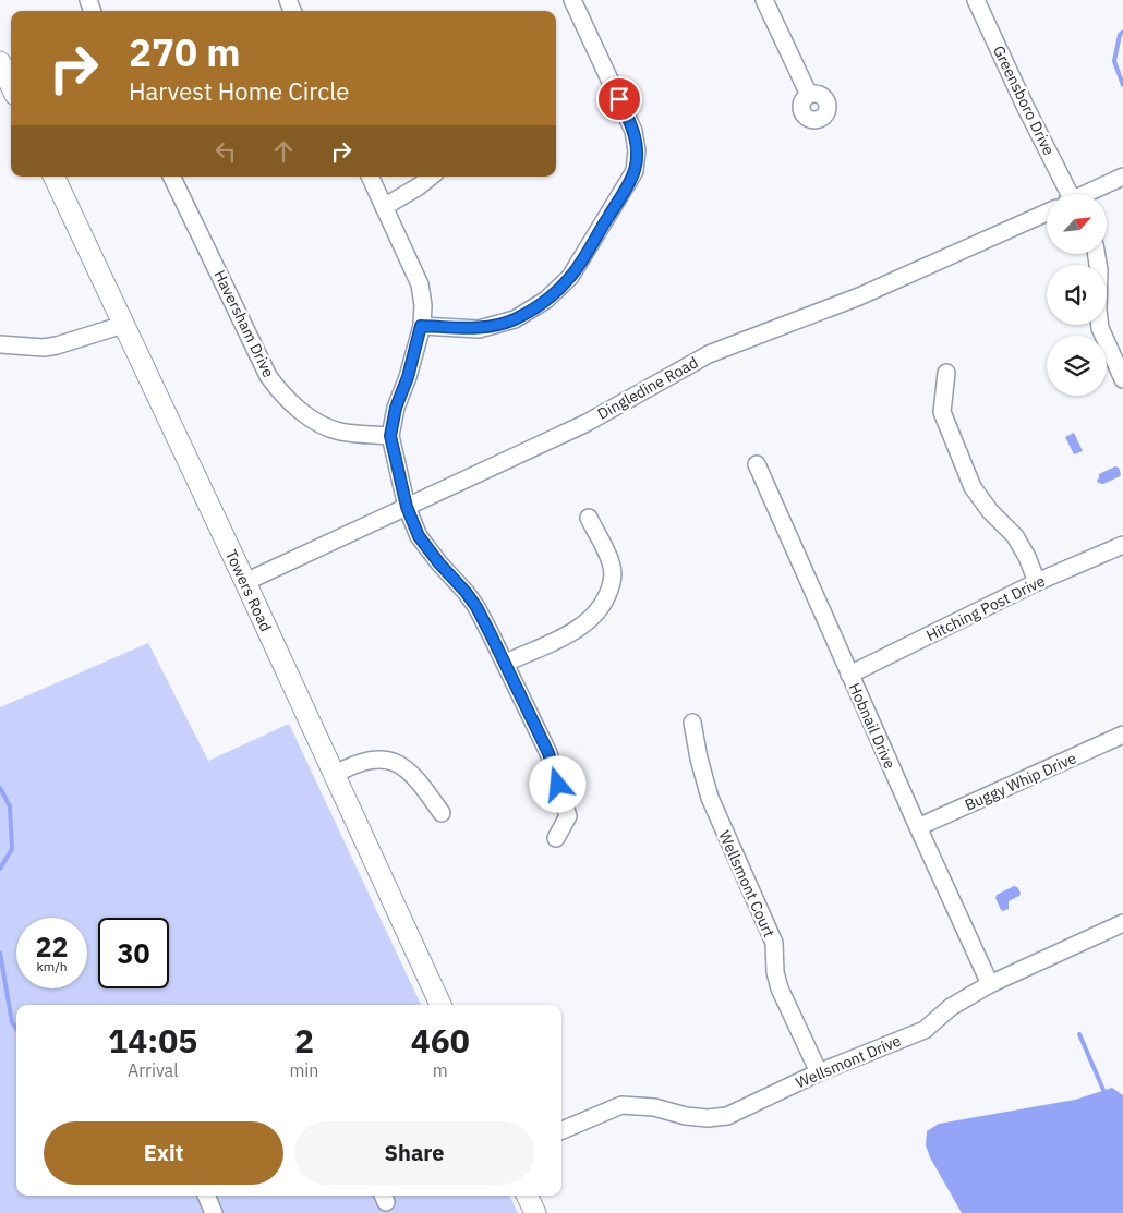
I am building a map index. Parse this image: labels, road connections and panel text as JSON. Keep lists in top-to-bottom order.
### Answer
{
  "streets": {
    "main road": ["Towers Road"],
    "street": [
      "Greensboro Drive",
      "Haversham Drive",
      "Dingledine Road",
      "Hitching Post Drive",
      "Hobnail Drive",
      "Buggy Whip Drive",
      "Wellsmont Court",
      "Wellsmont Drive"
    ]
  },
  "crossings": [
    ["Dingledine Road", "Towers Road"],
    ["Hitching Post Drive", "Hobnail Drive"],
    ["Hobnail Drive", "Buggy Whip Drive"],
    ["Hobnail Drive", "Wellsmont Drive"],
    ["Wellsmont Court", "Wellsmont Drive"]
  ],
  "north": "top right",
  "page": {
    "turn": ["270 m", "Harvest Home Circle"],
    "speed": "22 km/h",
    "limit": "30",
    "eta": [
      "14:05",
      "Arrival",
      "2",
      "min",
      "460",
      "m"
    ],
    "buttons": ["Exit", "Share"]
  }
}
